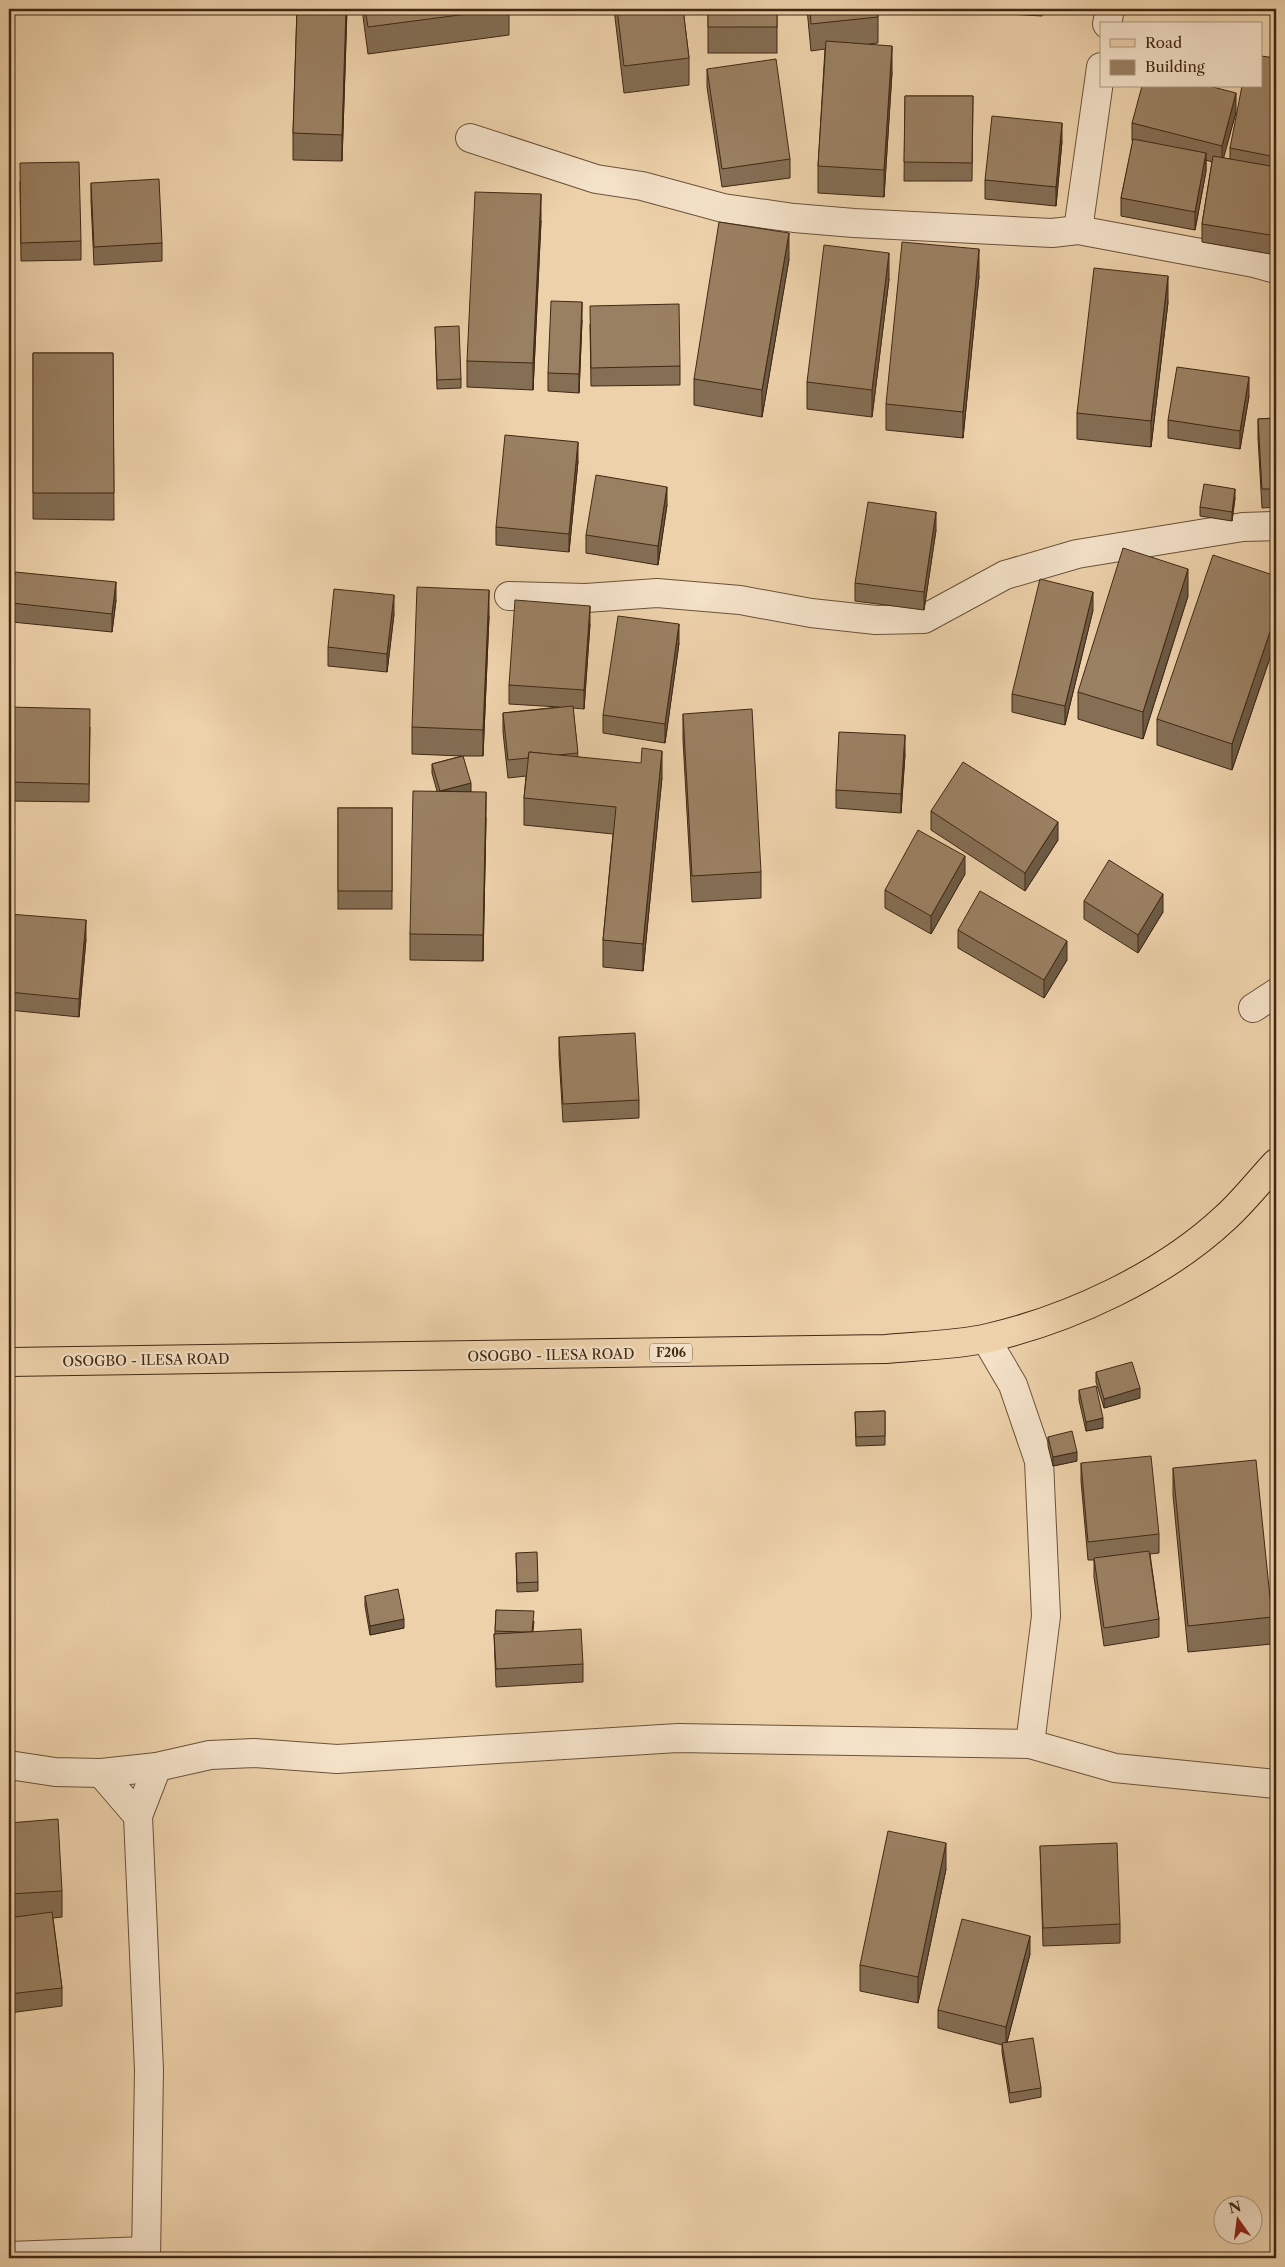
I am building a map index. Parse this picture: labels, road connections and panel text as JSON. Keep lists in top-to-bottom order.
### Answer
{
  "streets": {
    "main road": ["F206", "OSOGBO - ILESA ROAD"]
  },
  "legend": ["Road", "Building"],
  "north": "top"
}
